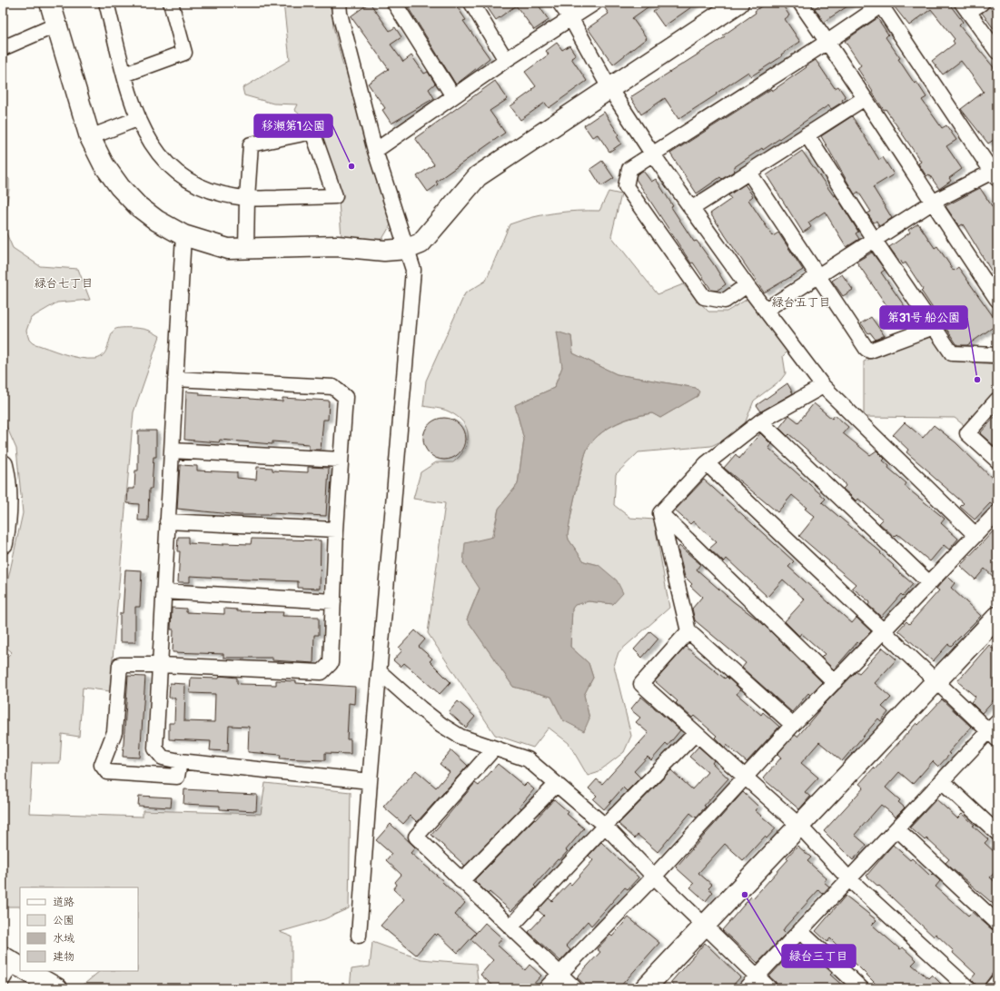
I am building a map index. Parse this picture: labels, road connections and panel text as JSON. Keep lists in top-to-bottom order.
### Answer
{
  "districts": ["緑台七丁目", "緑台五丁目"],
  "places": ["移瀬第1公園", "第31号 船公園", "緑台三丁目"],
  "legend": [
    "道路",
    "公園",
    "水域",
    "建物"
  ]
}
